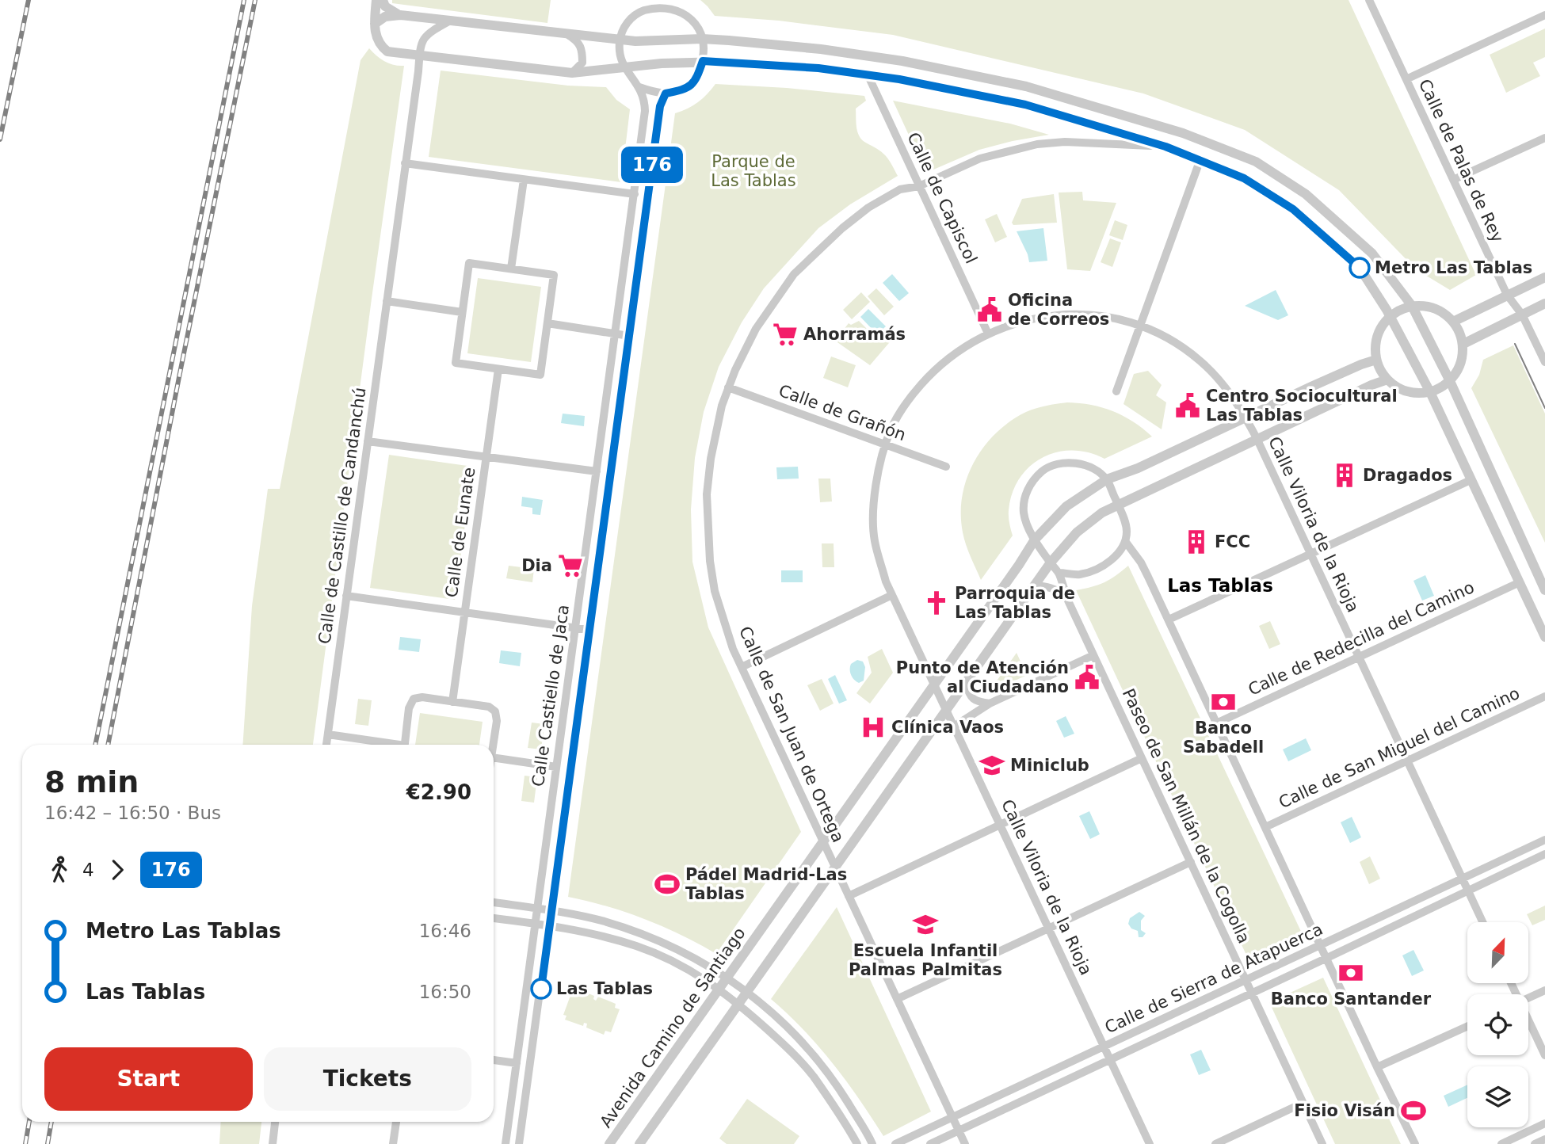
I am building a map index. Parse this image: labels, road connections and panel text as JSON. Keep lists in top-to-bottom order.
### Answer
{
  "streets": {
    "street": [
      "Calle de Palas de Rey",
      "Calle de Capiscol",
      "Calle de Grañón",
      "Calle de Castillo de Candanchú",
      "Calle Viloria de la Rioja",
      "Calle de Eunate",
      "Calle de Redecilla del Camino",
      "Calle Castiello de Jaca",
      "Calle de San Juan de Ortega",
      "Calle de San Miguel del Camino",
      "Paseo de San Millán de la Cogolla",
      "Calle de Sierra de Atapuerca",
      "Avenida Camino de Santiago"
    ]
  },
  "crossings": [
    ["Calle de Capiscol", "Calle Viloria de la Rioja"],
    ["Calle de Capiscol", "Calle de San Juan de Ortega"],
    ["Calle de Grañón", "Calle Viloria de la Rioja"],
    ["Calle de Grañón", "Calle de San Juan de Ortega"],
    ["Calle de Castillo de Candanchú", "Calle de Eunate"],
    ["Calle Viloria de la Rioja", "Calle de Redecilla del Camino"],
    ["Calle Viloria de la Rioja", "Calle de San Miguel del Camino"],
    ["Calle Viloria de la Rioja", "Calle de Sierra de Atapuerca"],
    ["Calle Viloria de la Rioja", "Avenida Camino de Santiago"],
    ["Calle de Eunate", "Calle Castiello de Jaca"],
    ["Calle de San Juan de Ortega", "Calle de Sierra de Atapuerca"],
    ["Calle de San Juan de Ortega", "Avenida Camino de Santiago"],
    ["Paseo de San Millán de la Cogolla", "Calle de Sierra de Atapuerca"]
  ],
  "districts": ["Las Tablas"],
  "parks": ["Parque de Las Tablas"],
  "places": {
    "other": ["Metro Las Tablas", "Las Tablas"],
    "public building": ["Oficina de Correos", "Centro Sociocultural Las Tablas", "Punto de Atención al Ciudadano"],
    "supermarket": ["Ahorramás", "Dia"],
    "building": ["Dragados", "FCC"],
    "church": ["Parroquia de Las Tablas"],
    "bank": ["Banco Sabadell", "Banco Santander"],
    "hospital": ["Clínica Vaos"],
    "school or university": ["Miniclub", "Escuela Infantil Palmas Palmitas"],
    "sports": ["Pádel Madrid-Las Tablas", "Fisio Visán"]
  },
  "lines": ["bus line 176"],
  "north": "top right",
  "page": {
    "on_map": "176",
    "heading": ["8 min", "16:42 – 16:50 · Bus", "€2.90"],
    "legs": ["4", "176"],
    "list": [
      {
        "name": "Metro Las Tablas",
        "value": "16:46"
      },
      {
        "name": "Las Tablas",
        "value": "16:50"
      }
    ],
    "buttons": ["Start", "Tickets"]
  }
}
